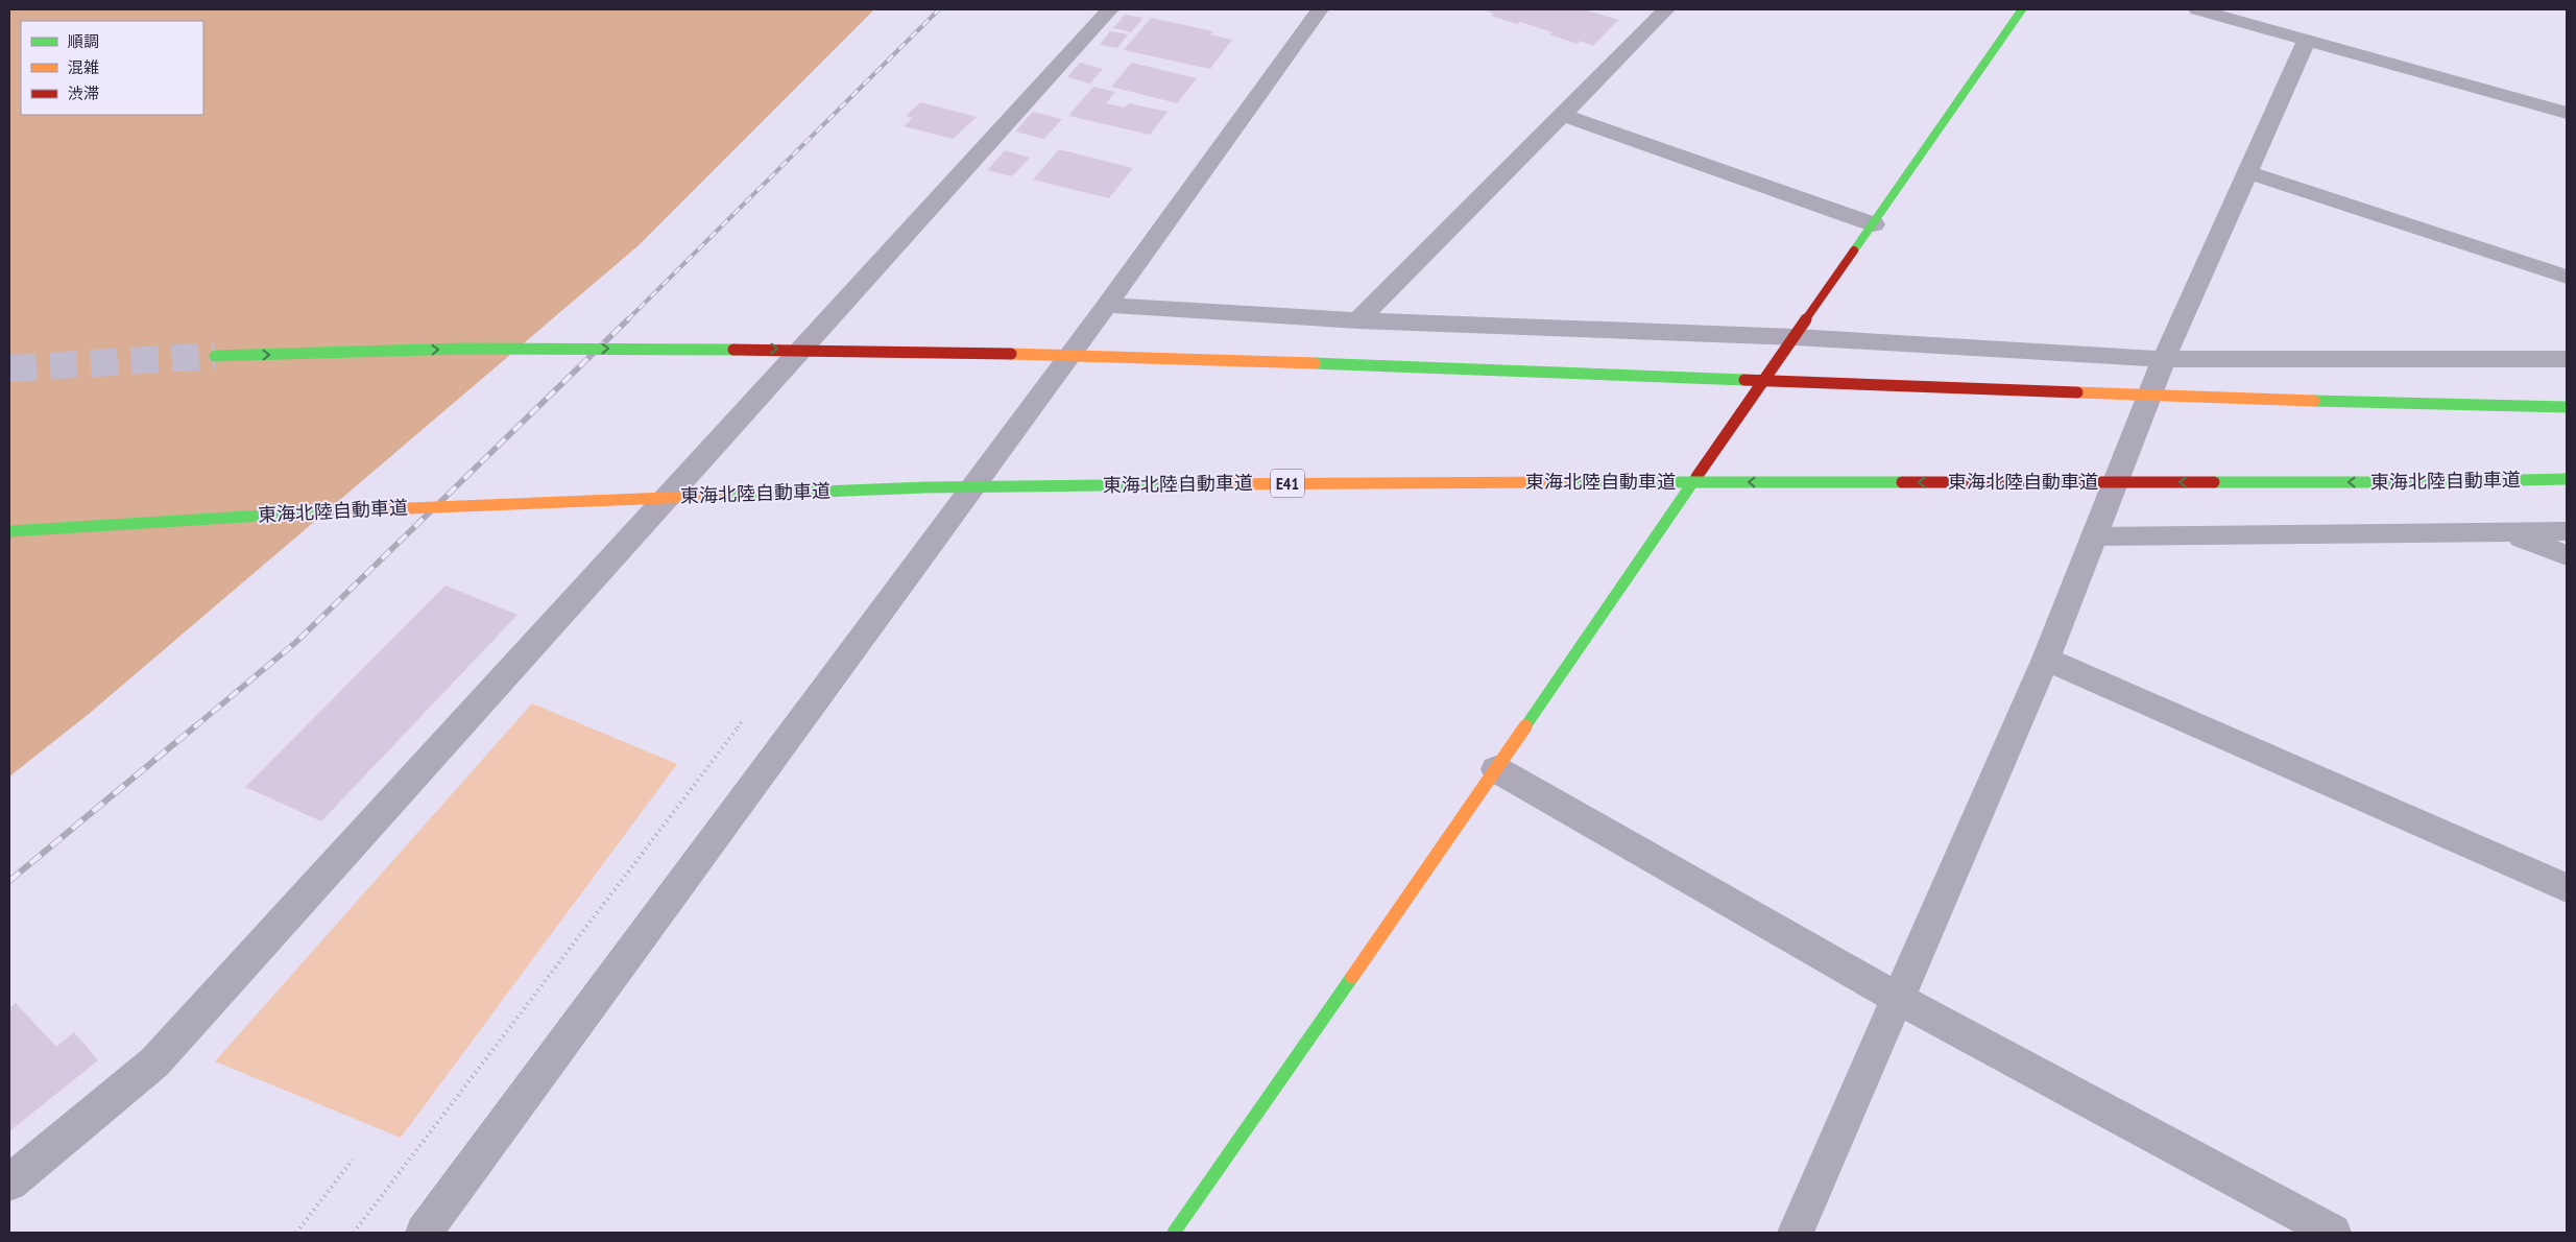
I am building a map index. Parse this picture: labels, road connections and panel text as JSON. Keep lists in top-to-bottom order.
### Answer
{
  "streets": {
    "main road": ["東海北陸自動車道", "E41"]
  },
  "legend": ["順調", "混雑", "渋滞"]
}
